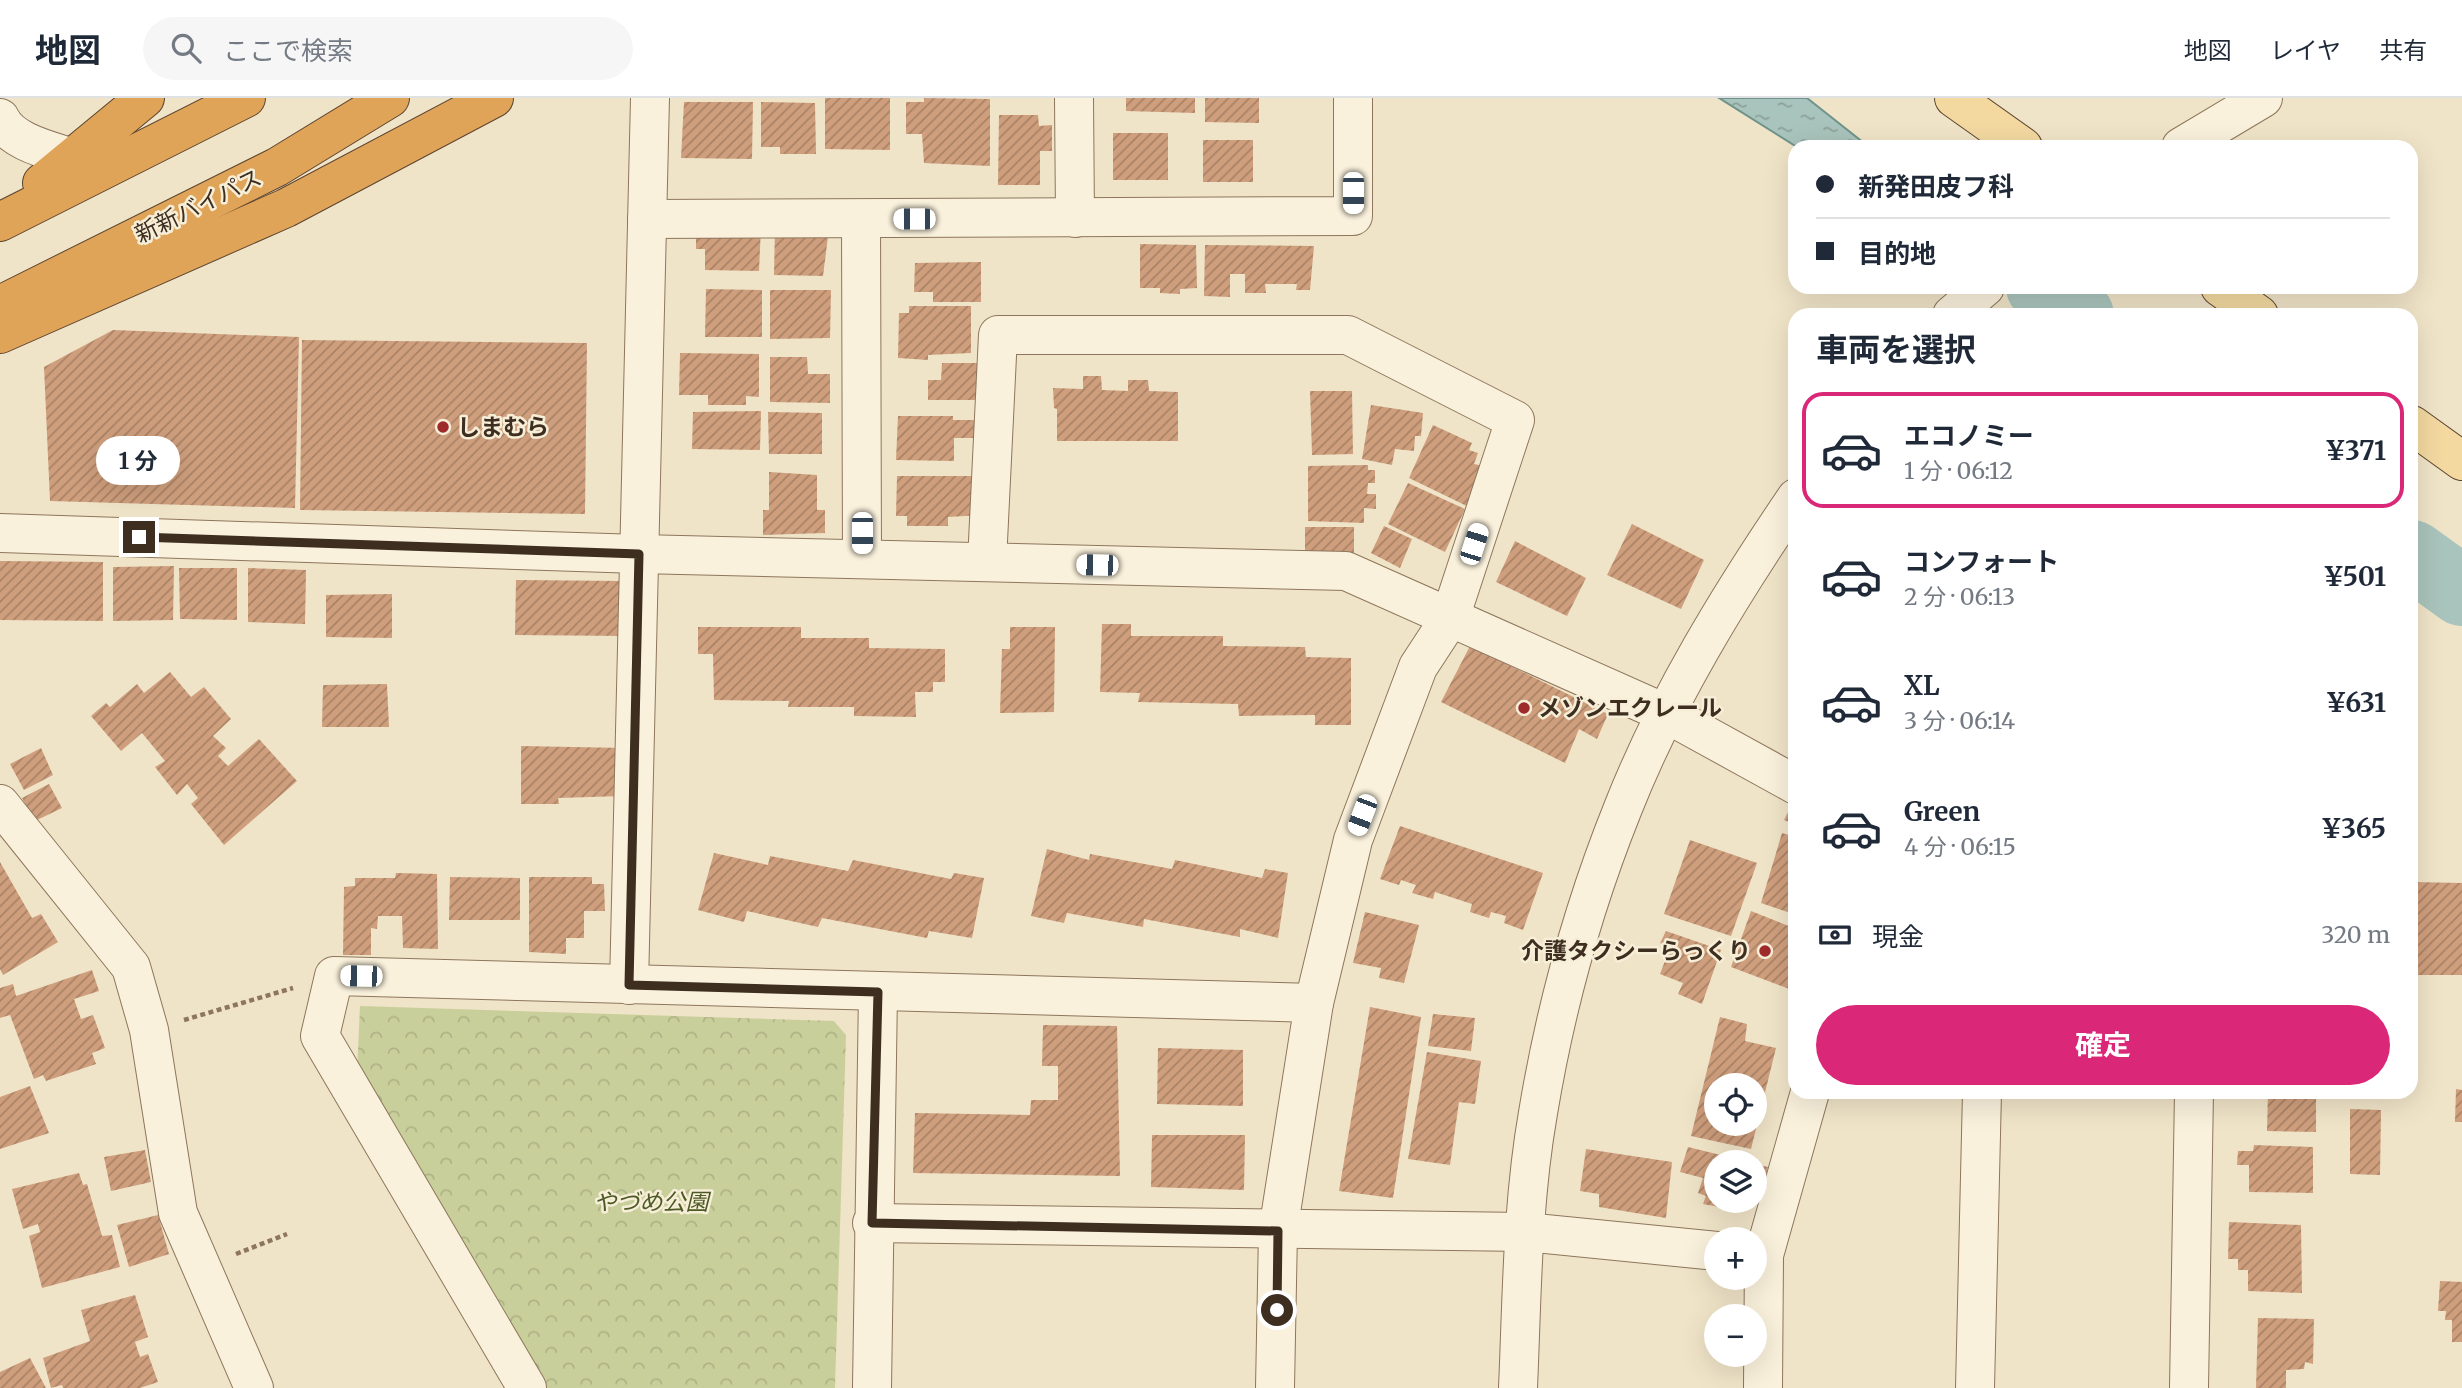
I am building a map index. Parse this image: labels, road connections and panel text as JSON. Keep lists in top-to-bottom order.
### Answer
{
  "streets": {
    "highway": ["新新バイパス"]
  },
  "parks": ["やづめ公園"],
  "places": ["しまむら", "メゾンエクレール", "介護タクシーらっくり"],
  "page": {
    "header": "地図",
    "search": "ここで検索",
    "nav": ["地図", "レイヤ", "共有"],
    "banner": ["新発田皮フ科", "目的地"],
    "heading": "車両を選択",
    "list": [
      {
        "name": "エコノミー",
        "note": "1 分 · 06:12",
        "value": "¥371"
      },
      {
        "name": "コンフォート",
        "note": "2 分 · 06:13",
        "value": "¥501"
      },
      {
        "name": "XL",
        "note": "3 分 · 06:14",
        "value": "¥631"
      },
      {
        "name": "Green",
        "note": "4 分 · 06:15",
        "value": "¥365"
      }
    ],
    "bubble": "1 分",
    "pay": ["現金", "320 m"],
    "buttons": "確定",
    "map_buttons": ["+", "−"]
  }
}
